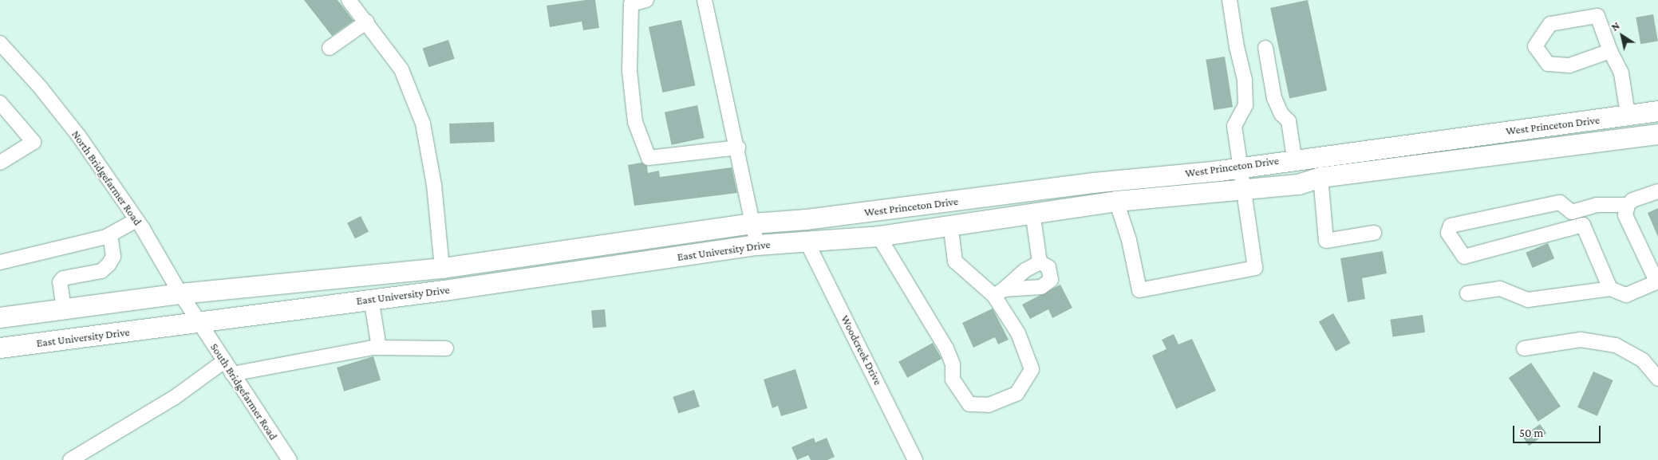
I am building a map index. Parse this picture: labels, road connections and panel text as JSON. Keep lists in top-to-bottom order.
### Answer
{
  "streets": {
    "highway": ["West Princeton Drive", "East University Drive"],
    "street": ["North Bridgefarmer Road", "Woodcreek Drive", "South Bridgefarmer Road"]
  },
  "crossings": [
    ["West Princeton Drive", "East University Drive"],
    ["West Princeton Drive", "Woodcreek Drive"],
    ["North Bridgefarmer Road", "East University Drive"],
    ["North Bridgefarmer Road", "South Bridgefarmer Road"],
    ["East University Drive", "Woodcreek Drive"],
    ["East University Drive", "South Bridgefarmer Road"]
  ],
  "scale_bar": "50 m",
  "north": "top left"
}
